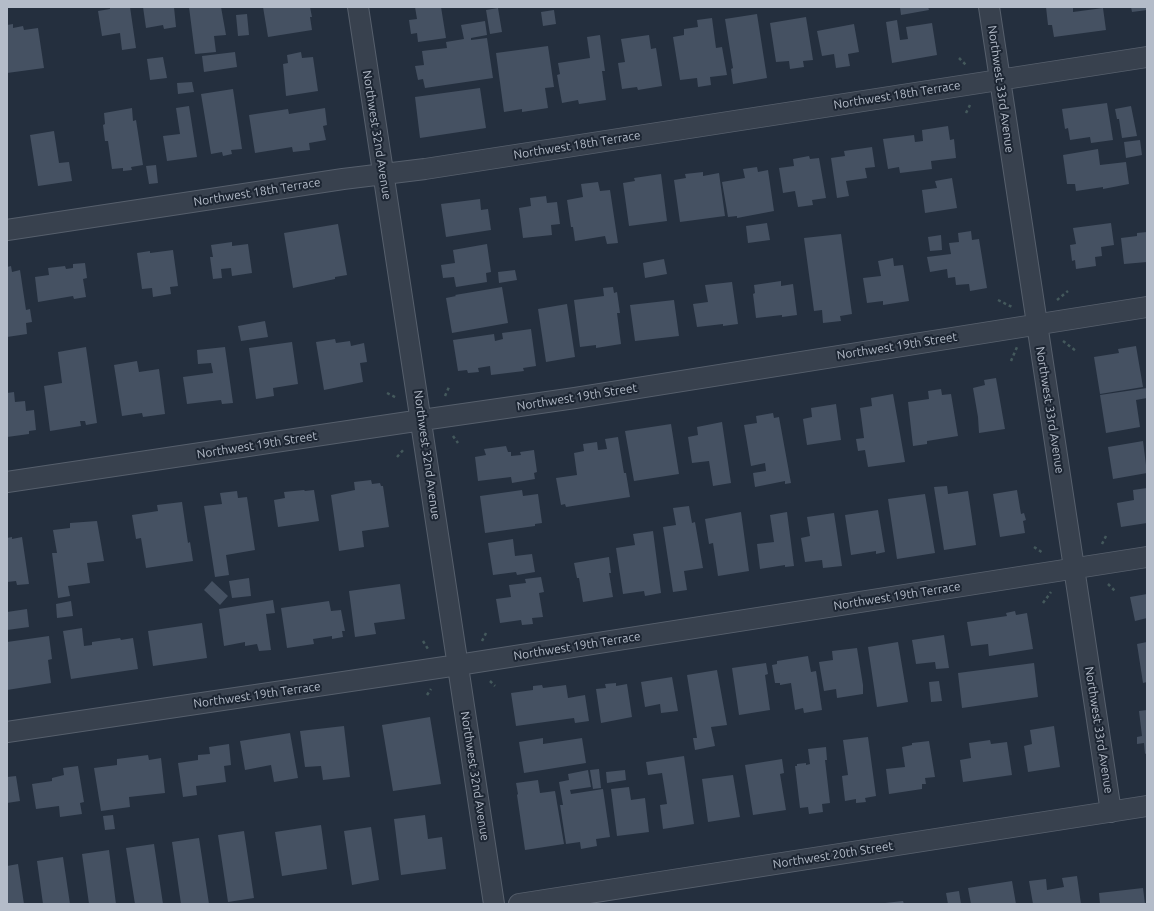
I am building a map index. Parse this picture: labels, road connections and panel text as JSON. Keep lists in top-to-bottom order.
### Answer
{
  "streets": {
    "street": [
      "Northwest 33rd Avenue",
      "Northwest 18th Terrace",
      "Northwest 32nd Avenue",
      "Northwest 19th Street",
      "Northwest 19th Terrace",
      "Northwest 20th Street"
    ]
  },
  "crossings": [
    ["Northwest 33rd Avenue", "Northwest 18th Terrace"],
    ["Northwest 33rd Avenue", "Northwest 19th Street"],
    ["Northwest 33rd Avenue", "Northwest 19th Terrace"],
    ["Northwest 33rd Avenue", "Northwest 20th Street"],
    ["Northwest 18th Terrace", "Northwest 32nd Avenue"],
    ["Northwest 32nd Avenue", "Northwest 19th Street"],
    ["Northwest 32nd Avenue", "Northwest 19th Terrace"]
  ]
}
